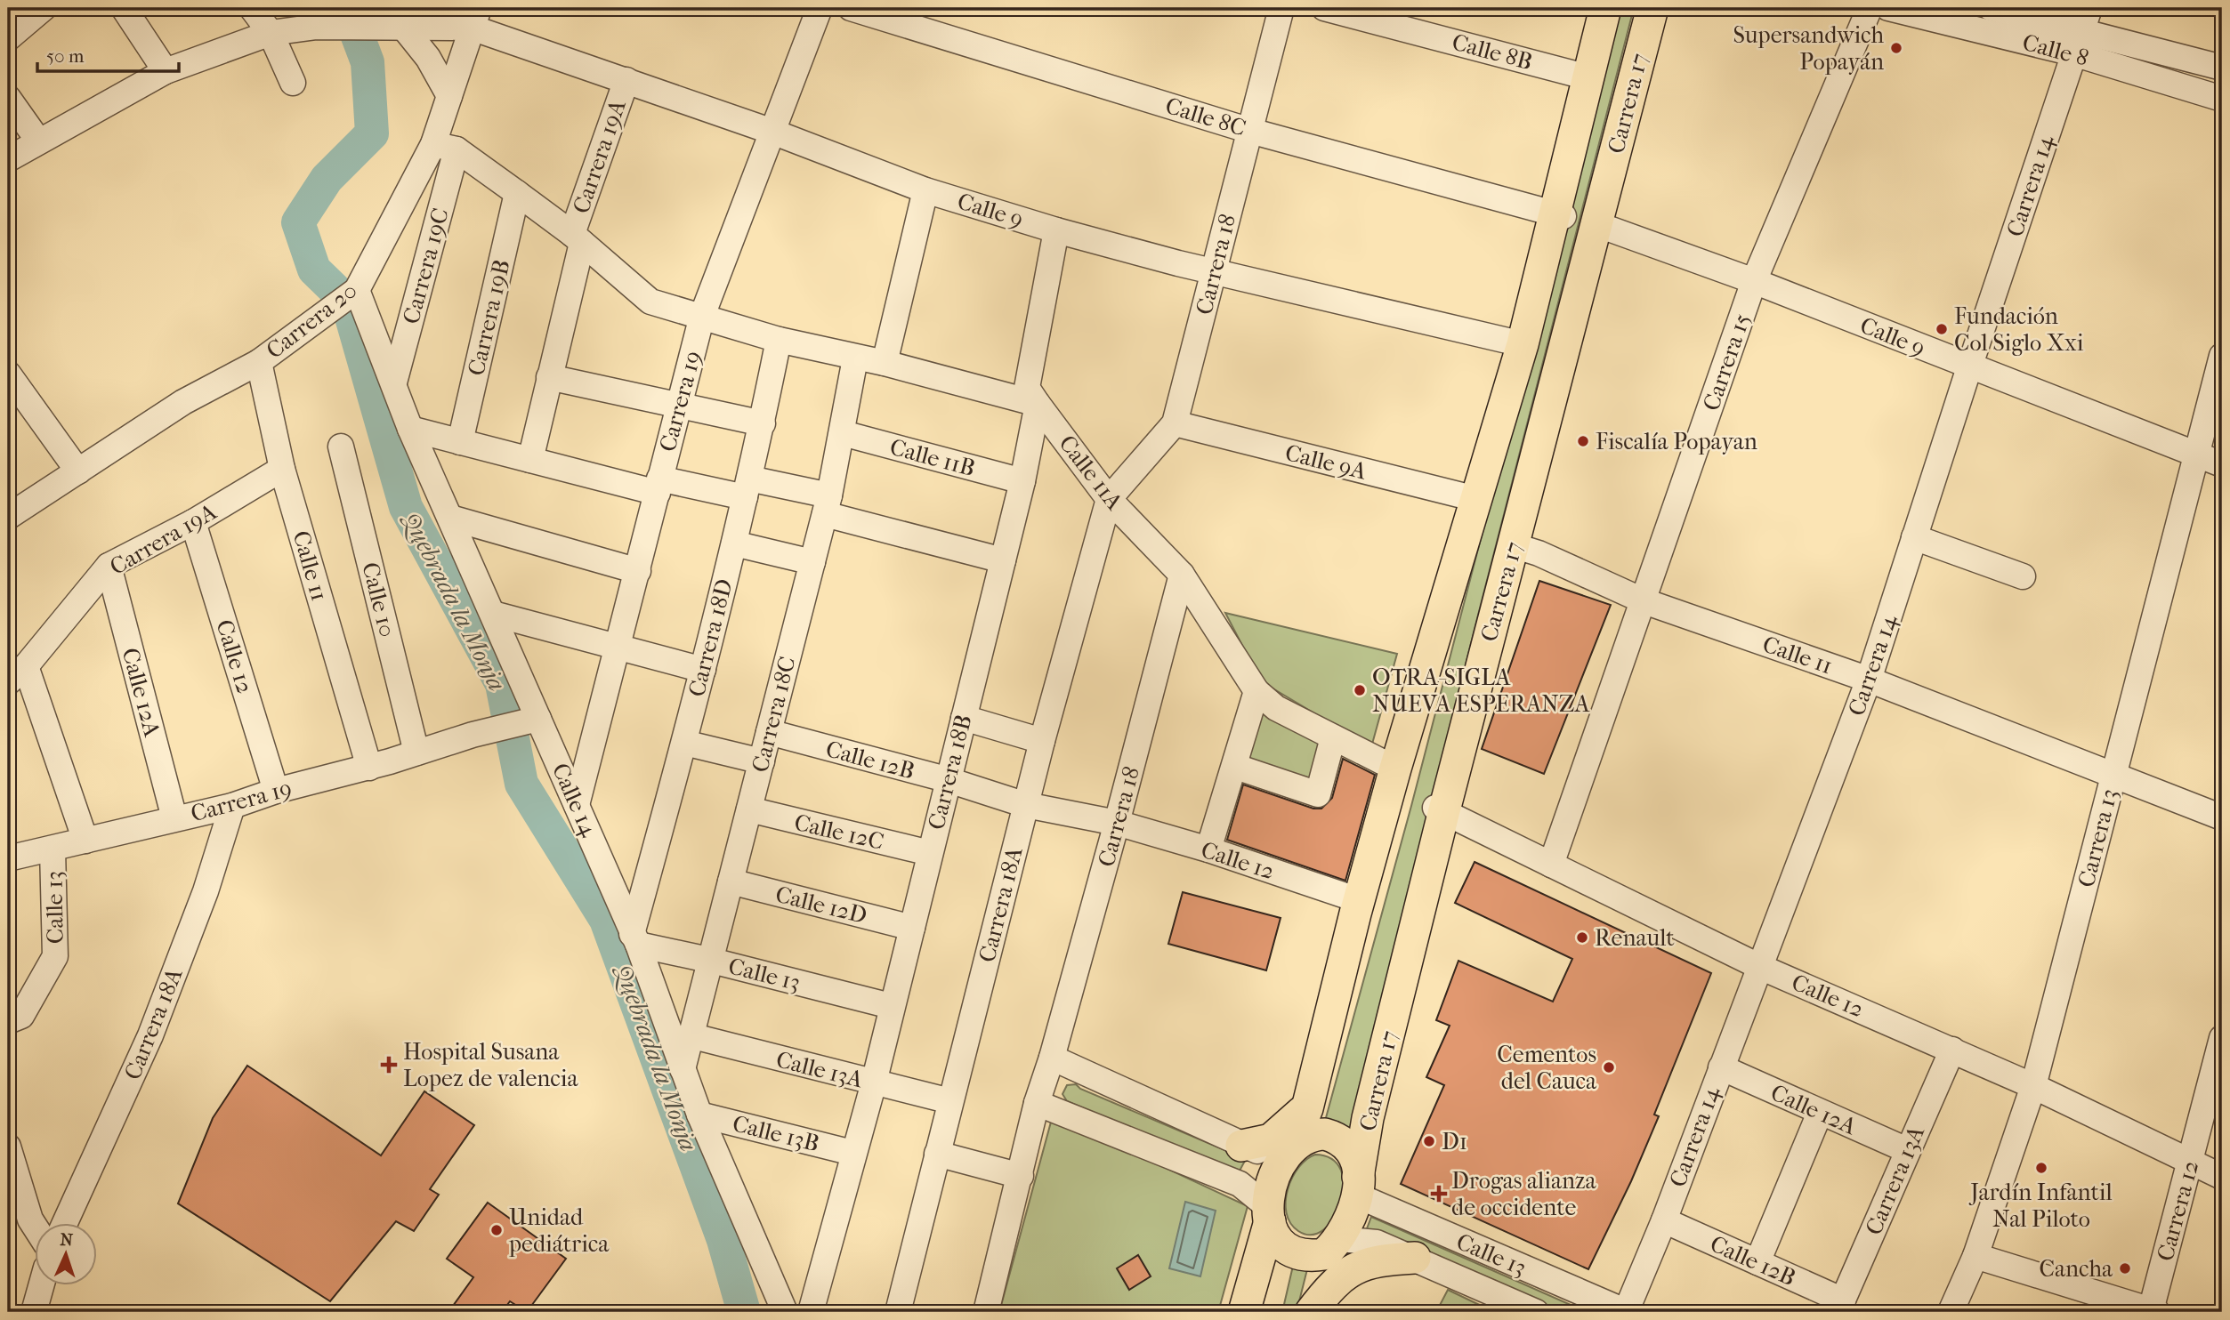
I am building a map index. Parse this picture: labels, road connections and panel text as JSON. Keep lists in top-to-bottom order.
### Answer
{
  "streets": {
    "main road": ["Carrera 17"],
    "street": [
      "Calle 8",
      "Calle 8B",
      "Calle 8C",
      "Carrera 19A",
      "Carrera 14",
      "Calle 9",
      "Carrera 18",
      "Carrera 19C",
      "Carrera 19B",
      "Carrera 20",
      "Carrera 15",
      "Carrera 19",
      "Calle 11B",
      "Calle 9A",
      "Calle 11A",
      "Calle 11",
      "Calle 10",
      "Carrera 18D",
      "Calle 12",
      "Calle 12A",
      "Carrera 18C",
      "Calle 12B",
      "Carrera 18B",
      "Calle 14",
      "Calle 12C",
      "Carrera 13",
      "Calle 12D",
      "Carrera 18A",
      "Calle 13",
      "Calle 13A",
      "Calle 13B",
      "Carrera 13A",
      "Carrera 12"
    ]
  },
  "crossings": [
    ["Calle 8", "Carrera 14"],
    ["Carrera 17", "Calle 8C"],
    ["Carrera 17", "Calle 9"],
    ["Carrera 17", "Calle 11"],
    ["Carrera 17", "Calle 12"],
    ["Carrera 17", "Calle 13"],
    ["Calle 8C", "Carrera 18"],
    ["Carrera 19A", "Calle 9"],
    ["Carrera 19A", "Calle 11"],
    ["Carrera 19A", "Calle 12"],
    ["Carrera 19A", "Calle 12A"],
    ["Carrera 19A", "Calle 13"],
    ["Carrera 14", "Calle 9"],
    ["Carrera 14", "Calle 11"],
    ["Carrera 14", "Calle 12"],
    ["Carrera 14", "Calle 12A"],
    ["Carrera 14", "Calle 12B"],
    ["Carrera 14", "Calle 13"],
    ["Calle 9", "Carrera 18"],
    ["Calle 9", "Carrera 20"],
    ["Calle 9", "Carrera 15"],
    ["Calle 9", "Carrera 19"],
    ["Calle 9", "Carrera 18B"],
    ["Calle 9", "Carrera 13"],
    ["Carrera 18", "Calle 9A"],
    ["Carrera 18", "Calle 11A"],
    ["Carrera 18", "Calle 12"],
    ["Carrera 18", "Calle 12B"],
    ["Carrera 18", "Carrera 18A"],
    ["Carrera 19C", "Carrera 20"],
    ["Carrera 19C", "Calle 14"],
    ["Carrera 20", "Calle 11"],
    ["Carrera 20", "Calle 14"],
    ["Carrera 15", "Calle 11"],
    ["Carrera 15", "Calle 12"],
    ["Carrera 19", "Calle 11"],
    ["Carrera 19", "Calle 10"],
    ["Carrera 19", "Calle 12"],
    ["Carrera 19", "Calle 12A"],
    ["Carrera 19", "Calle 14"],
    ["Carrera 19", "Carrera 18A"],
    ["Carrera 19", "Calle 13"],
    ["Calle 11B", "Carrera 18C"],
    ["Calle 11B", "Carrera 18B"],
    ["Calle 11A", "Carrera 18B"],
    ["Calle 11A", "Carrera 18A"],
    ["Calle 11", "Carrera 13"],
    ["Carrera 18D", "Calle 14"],
    ["Carrera 18D", "Calle 13"],
    ["Calle 12", "Calle 12B"],
    ["Calle 12", "Carrera 13"],
    ["Calle 12", "Carrera 13A"],
    ["Calle 12", "Carrera 12"],
    ["Calle 12A", "Carrera 13A"],
    ["Carrera 18C", "Calle 12B"],
    ["Carrera 18C", "Calle 14"],
    ["Carrera 18C", "Calle 12C"],
    ["Carrera 18C", "Calle 12D"],
    ["Carrera 18C", "Calle 13"],
    ["Carrera 18C", "Calle 13A"],
    ["Calle 12B", "Carrera 18B"],
    ["Calle 12B", "Carrera 18A"],
    ["Calle 12B", "Carrera 13A"],
    ["Carrera 18B", "Calle 12C"],
    ["Carrera 18B", "Calle 12D"],
    ["Carrera 18B", "Calle 13"],
    ["Carrera 18B", "Calle 13A"],
    ["Carrera 18B", "Calle 13B"],
    ["Calle 14", "Calle 13"],
    ["Calle 14", "Calle 13B"],
    ["Carrera 18A", "Calle 13A"]
  ],
  "water": ["Quebrada la Monja"],
  "places": {
    "other": [
      "Supersandwich Popayán",
      "Fundación Col Siglo Xxi",
      "Fiscalía Popayan",
      "OTRA-SIGLA NUEVA ESPERANZA",
      "Renault",
      "Cementos del Cauca",
      "D1",
      "Jardín Infantil Nal Piloto",
      "Unidad pediátrica",
      "Cancha"
    ],
    "health": ["Hospital Susana Lopez de valencia", "Drogas alianza de occidente"]
  },
  "scale_bar": "50 m",
  "north": "top"
}
